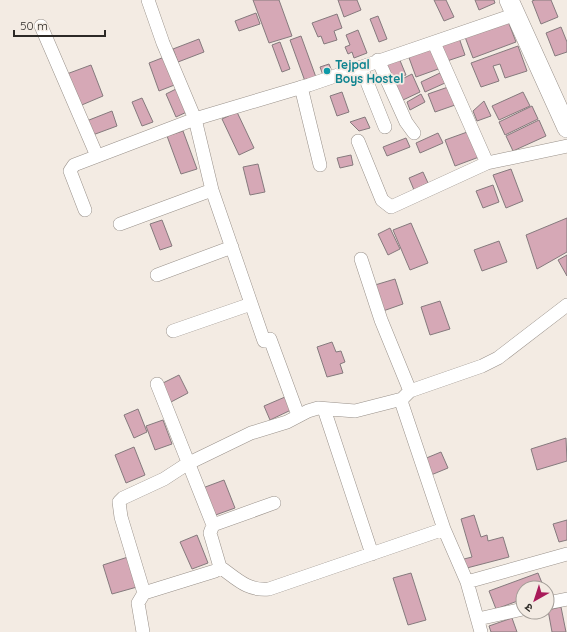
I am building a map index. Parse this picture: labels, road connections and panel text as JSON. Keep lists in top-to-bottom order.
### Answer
{
  "places": ["Tejpal Boys Hostel"],
  "scale_bar": "50 m",
  "north": "bottom left"
}
